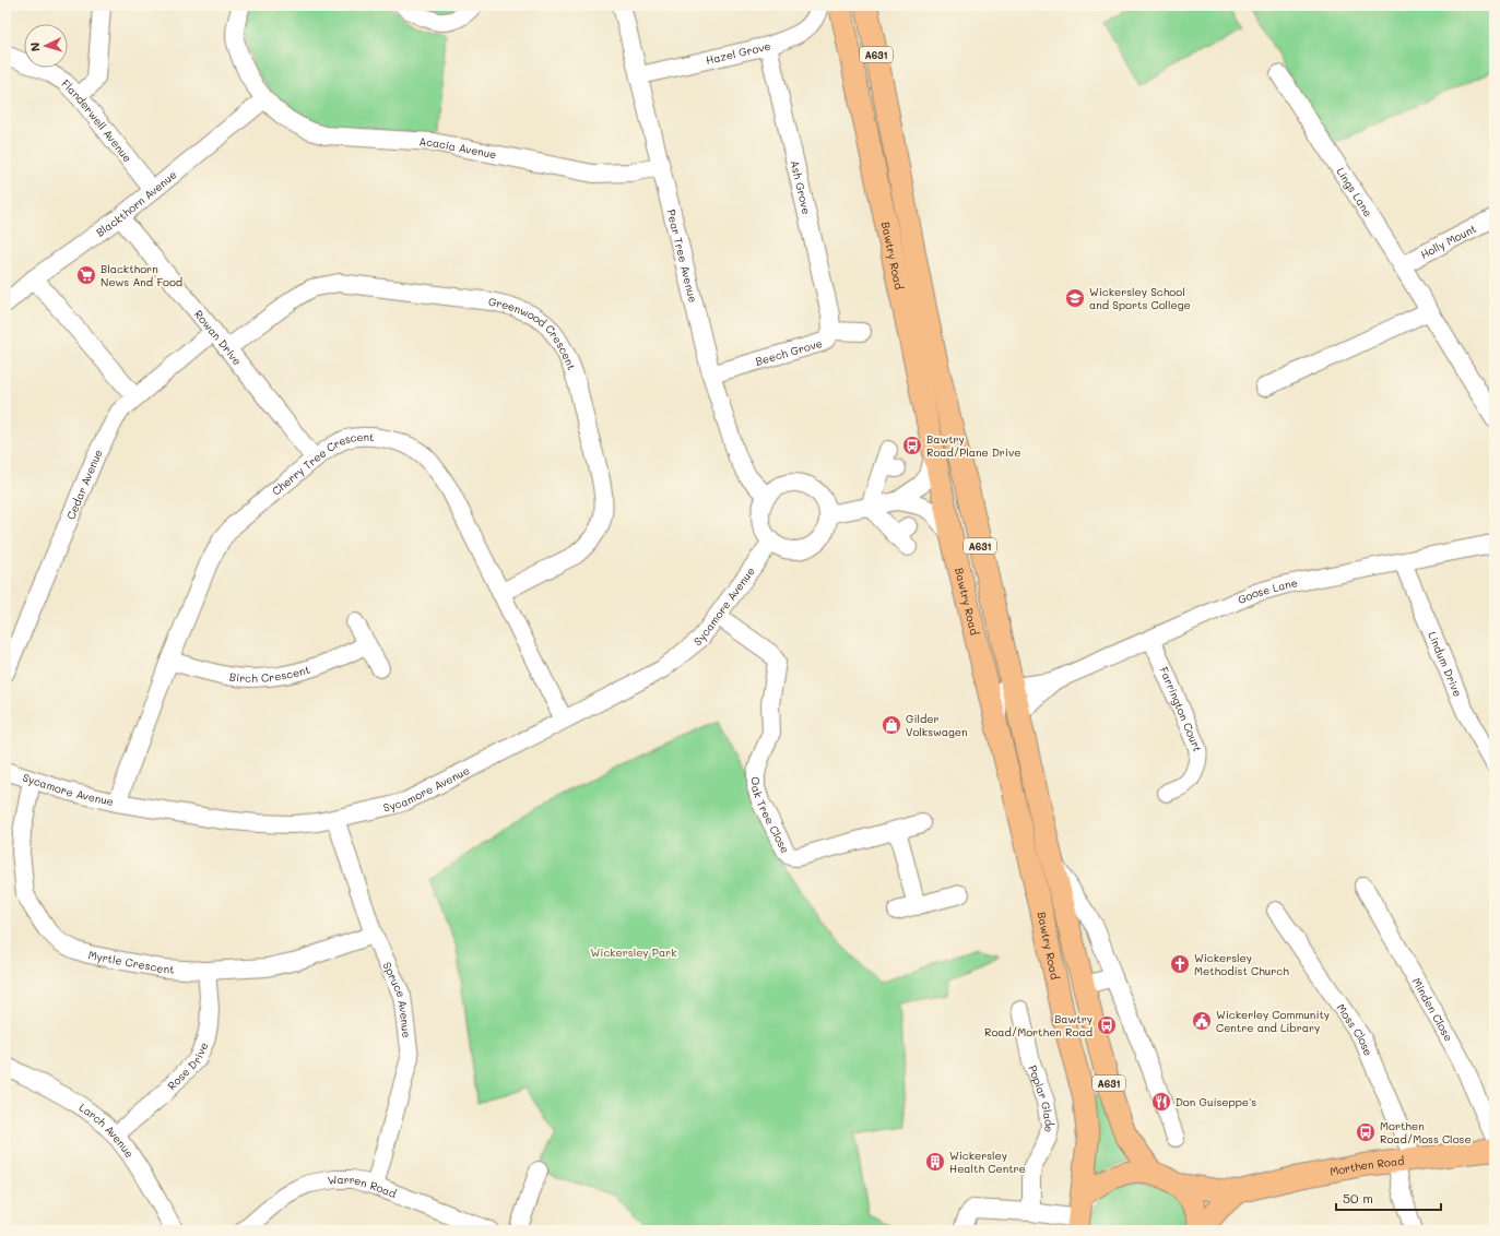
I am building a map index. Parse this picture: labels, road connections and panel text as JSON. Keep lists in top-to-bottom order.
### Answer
{
  "streets": {
    "main road": ["A631", "Bawtry Road", "Morthen Road"],
    "street": [
      "Hazel Grove",
      "Flanderwell Avenue",
      "Acacia Avenue",
      "Ash Grove",
      "Lings Lane",
      "Blackthorn Avenue",
      "Holly Mount",
      "Pear Tree Avenue",
      "Rowan Drive",
      "Greenwood Crescent",
      "Beech Grove",
      "Cherry Tree Crescent",
      "Cedar Avenue",
      "Goose Lane",
      "Sycamore Avenue",
      "Lindum Drive",
      "Birch Crescent",
      "Farrington Court",
      "Oak Tree Close",
      "Myrtle Crescent",
      "Spruce Avenue",
      "Minden Close",
      "Moss Close",
      "Rose Drive",
      "Poplar Glade",
      "Larch Avenue",
      "Warren Road"
    ]
  },
  "crossings": [
    ["Hazel Grove", "Ash Grove"],
    ["Hazel Grove", "Pear Tree Avenue"],
    ["A631", "Bawtry Road"],
    ["A631", "Morthen Road"],
    ["Flanderwell Avenue", "Blackthorn Avenue"],
    ["Acacia Avenue", "Blackthorn Avenue"],
    ["Acacia Avenue", "Pear Tree Avenue"],
    ["Ash Grove", "Beech Grove"],
    ["Lings Lane", "Holly Mount"],
    ["Blackthorn Avenue", "Rowan Drive"],
    ["Pear Tree Avenue", "Beech Grove"],
    ["Pear Tree Avenue", "Sycamore Avenue"],
    ["Bawtry Road", "Goose Lane"],
    ["Rowan Drive", "Greenwood Crescent"],
    ["Rowan Drive", "Cherry Tree Crescent"],
    ["Rowan Drive", "Cedar Avenue"],
    ["Greenwood Crescent", "Cherry Tree Crescent"],
    ["Cherry Tree Crescent", "Sycamore Avenue"],
    ["Cherry Tree Crescent", "Birch Crescent"],
    ["Goose Lane", "Lindum Drive"],
    ["Goose Lane", "Farrington Court"],
    ["Sycamore Avenue", "Oak Tree Close"],
    ["Sycamore Avenue", "Myrtle Crescent"],
    ["Sycamore Avenue", "Spruce Avenue"],
    ["Myrtle Crescent", "Spruce Avenue"],
    ["Myrtle Crescent", "Rose Drive"],
    ["Spruce Avenue", "Warren Road"],
    ["Moss Close", "Morthen Road"],
    ["Rose Drive", "Larch Avenue"]
  ],
  "parks": ["Wickersley Park"],
  "places": {
    "supermarket": ["Blackthorn News And Food"],
    "school or university": ["Wickersley School and Sports College"],
    "bus stop": ["Bawtry Road/Plane Drive", "Bawtry Road/Morthen Road", "Morthen Road/Moss Close"],
    "shop": ["Gilder Volkswagen"],
    "church": ["Wickersley Methodist Church"],
    "public building": ["Wickerley Community Centre and Library"],
    "restaurant": ["Don Guiseppe's"],
    "building": ["Wickersley Health Centre"]
  },
  "scale_bar": "50 m",
  "north": "left"
}
